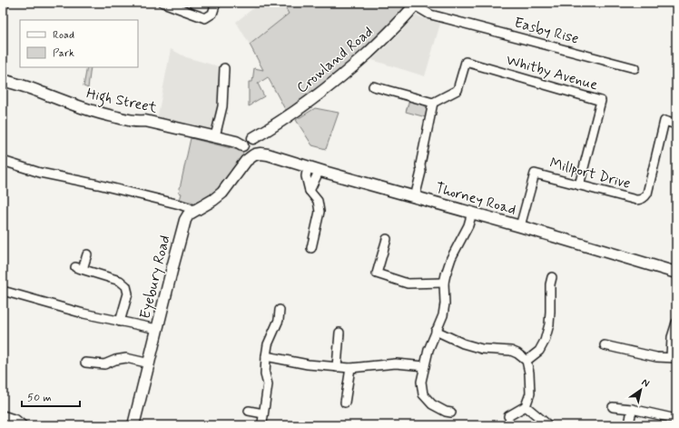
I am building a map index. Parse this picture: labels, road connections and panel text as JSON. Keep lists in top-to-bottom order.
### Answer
{
  "streets": {
    "street": [
      "Easby Rise",
      "Crowland Road",
      "Whitby Avenue",
      "High Street",
      "Millport Drive",
      "Thorney Road",
      "Eyebury Road"
    ]
  },
  "crossings": [
    ["Easby Rise", "Crowland Road"],
    ["Crowland Road", "High Street"],
    ["Crowland Road", "Thorney Road"],
    ["Crowland Road", "Eyebury Road"],
    ["Whitby Avenue", "Millport Drive"],
    ["High Street", "Thorney Road"],
    ["High Street", "Eyebury Road"],
    ["Millport Drive", "Thorney Road"],
    ["Thorney Road", "Eyebury Road"]
  ],
  "legend": ["Road", "Park"],
  "scale_bar": "50 m",
  "north": "top right"
}
